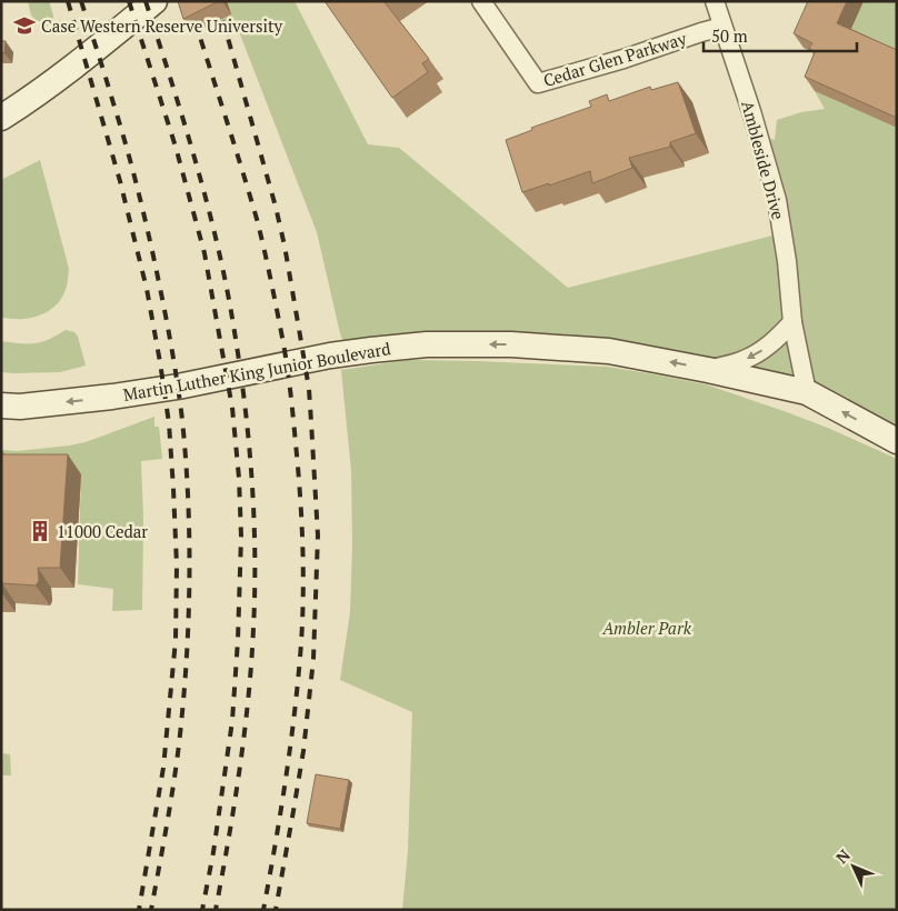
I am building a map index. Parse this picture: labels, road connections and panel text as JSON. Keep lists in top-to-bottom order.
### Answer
{
  "streets": {
    "main road": ["Martin Luther King Junior Boulevard"],
    "street": ["Cedar Glen Parkway", "Ambleside Drive"]
  },
  "crossings": [
    ["Cedar Glen Parkway", "Ambleside Drive"],
    ["Ambleside Drive", "Martin Luther King Junior Boulevard"]
  ],
  "one_way": ["Martin Luther King Junior Boulevard"],
  "parks": ["Ambler Park"],
  "places": {
    "school or university": ["Case Western Reserve University"],
    "building": ["11000 Cedar"]
  },
  "scale_bar": "50 m",
  "north": "top left"
}
